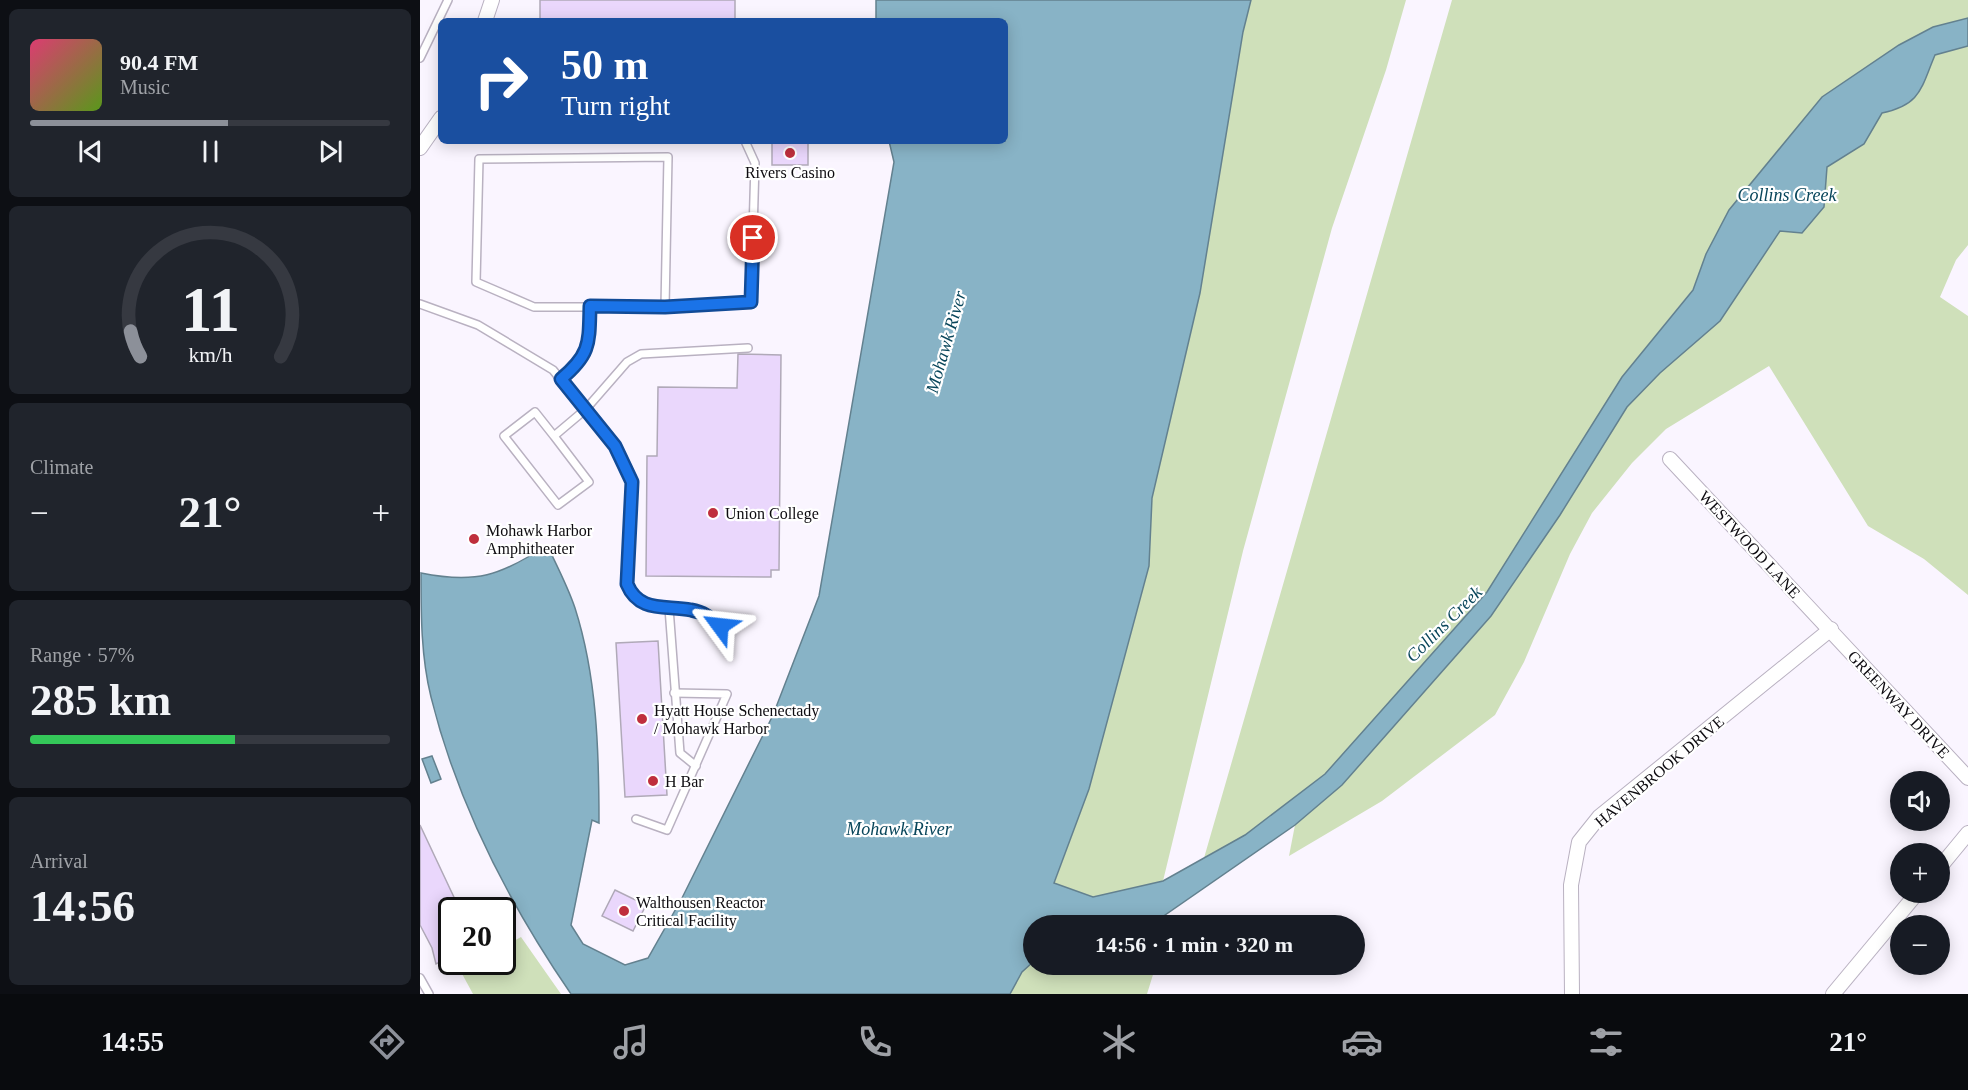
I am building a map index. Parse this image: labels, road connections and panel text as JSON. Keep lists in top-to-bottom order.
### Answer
{
  "streets": {
    "street": ["WESTWOOD LANE", "GREENWAY DRIVE", "HAVENBROOK DRIVE"]
  },
  "crossings": [
    ["WESTWOOD LANE", "GREENWAY DRIVE"],
    ["WESTWOOD LANE", "HAVENBROOK DRIVE"],
    ["GREENWAY DRIVE", "HAVENBROOK DRIVE"]
  ],
  "water": ["Collins Creek", "Mohawk River"],
  "places": [
    "Rivers Casino",
    "Union College",
    "Mohawk Harbor Amphitheater",
    "Hyatt House Schenectady / Mohawk Harbor",
    "H Bar",
    "Walthousen Reactor Critical Facility"
  ],
  "page": {
    "turn": ["50 m", "Turn right"],
    "song": ["90.4 FM", "Music"],
    "tile": [
      "Climate",
      ["Range · 57%", "285 km"],
      ["Arrival", "14:56"]
    ],
    "heat": ["−", "21°", "+"],
    "map_buttons": ["+", "−"],
    "limit": "20",
    "trip": "14:56 · 1 min · 320 m",
    "tabs": ["14:55", "21°"],
    "gauge": ["11", "km/h"]
  }
}
